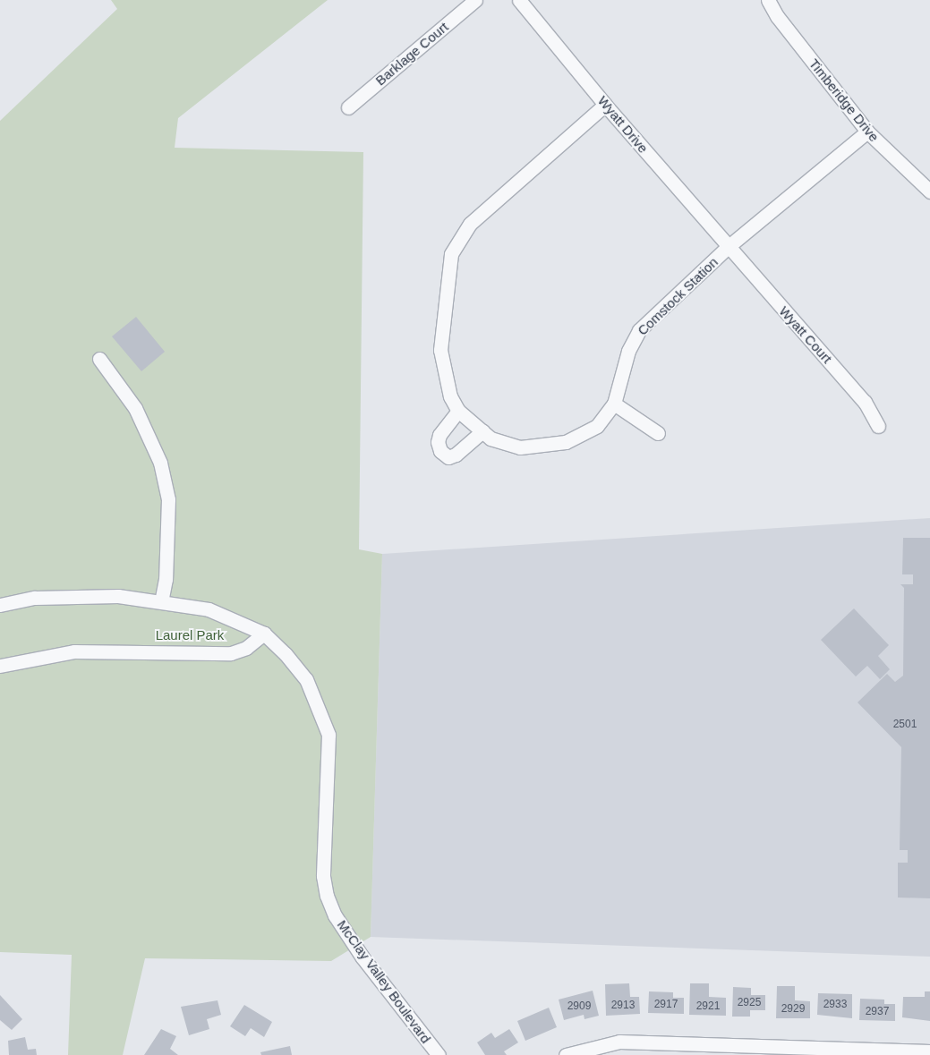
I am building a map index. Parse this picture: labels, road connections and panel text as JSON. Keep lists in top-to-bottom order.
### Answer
{
  "streets": {
    "street": [
      "Barklage Court",
      "Timberidge Drive",
      "Wyatt Drive",
      "Comstock Station",
      "Wyatt Court",
      "McClay Valley Boulevard"
    ]
  },
  "crossings": [
    ["Timberidge Drive", "Comstock Station"],
    ["Wyatt Drive", "Comstock Station"],
    ["Wyatt Drive", "Wyatt Court"],
    ["Comstock Station", "Wyatt Court"]
  ],
  "parks": ["Laurel Park"],
  "house_numbers": [
    "2501",
    "2925",
    "2917",
    "2933",
    "2913",
    "2909",
    "2921",
    "2929",
    "2937"
  ]
}
